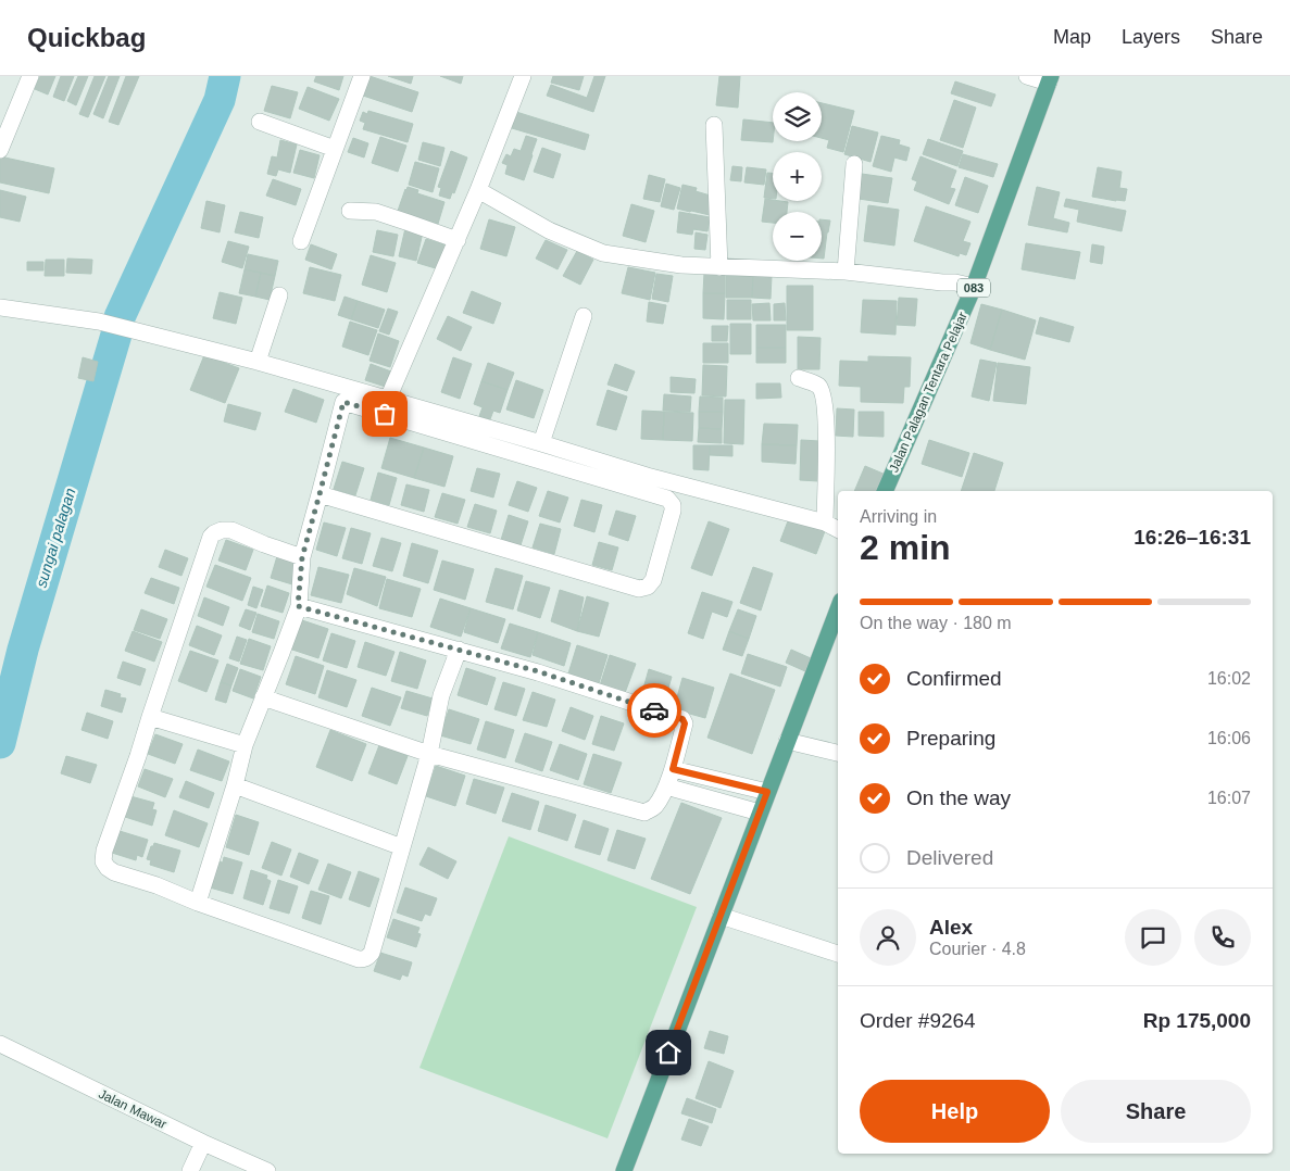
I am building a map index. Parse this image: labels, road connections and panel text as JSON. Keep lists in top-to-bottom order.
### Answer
{
  "streets": {
    "main road": ["083", "Jalan Palagan Tentara Pelajar"],
    "street": ["Jalan Mawar"]
  },
  "water": ["sungai palagan"],
  "page": {
    "header": "Quickbag",
    "nav": ["Map", "Layers", "Share"],
    "map_buttons": ["+", "−"],
    "heading": ["2 min", "Arriving in", "16:26–16:31"],
    "panel": [
      "Alex",
      "Courier · 4.8",
      "Order #9264",
      "Rp 175,000"
    ],
    "bar": "On the way · 180 m",
    "list": [
      ["Confirmed", "16:02"],
      ["Preparing", "16:06"],
      ["On the way", "16:07"],
      "Delivered"
    ],
    "buttons": ["Help", "Share"]
  }
}
